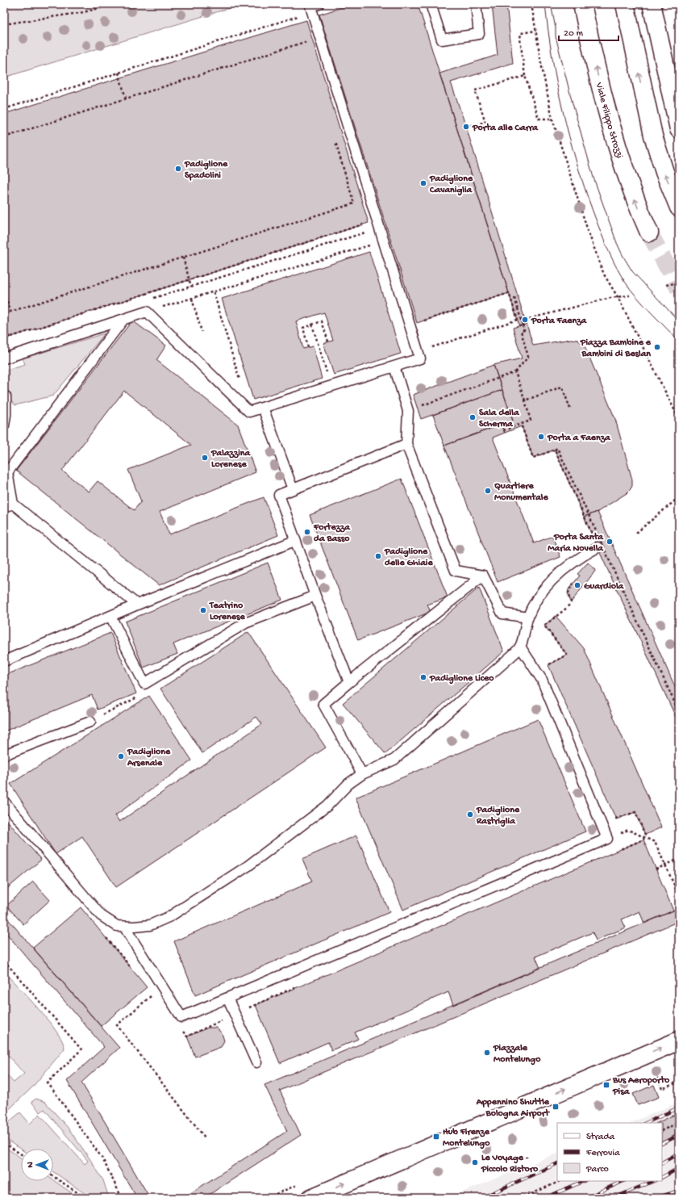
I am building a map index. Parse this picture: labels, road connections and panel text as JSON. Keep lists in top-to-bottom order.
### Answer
{
  "streets": {
    "street": ["Viale Filippo Strozzi"]
  },
  "places": {
    "other": [
      "Porta alle Carra",
      "Padiglione Spadolini",
      "Padiglione Cavaniglia",
      "Porta Faenza",
      "Piazza Bambine e Bambini di Beslan",
      "Sala della Scherma",
      "Porta a Faenza",
      "Palazzina Lorenese",
      "Quartiere Monumentale",
      "Fortezza da Basso",
      "Porta Santa Maria Novella",
      "Padiglione delle Ghiaie",
      "Guardiola",
      "Teatrino Lorenese",
      "Padiglione Liceo",
      "Padiglione Arsenale",
      "Padiglione Rastriglia",
      "Piazzale Montelungo",
      "Le Voyage - Piccolo Ristoro"
    ],
    "transit": ["Bus Aeroporto Pisa", "Appennino Shuttle Bologna Airport", "Hub Firenze Montelungo"]
  },
  "legend": ["Strada", "Ferrovia", "Parco"],
  "scale_bar": "20 m",
  "north": "left"
}
